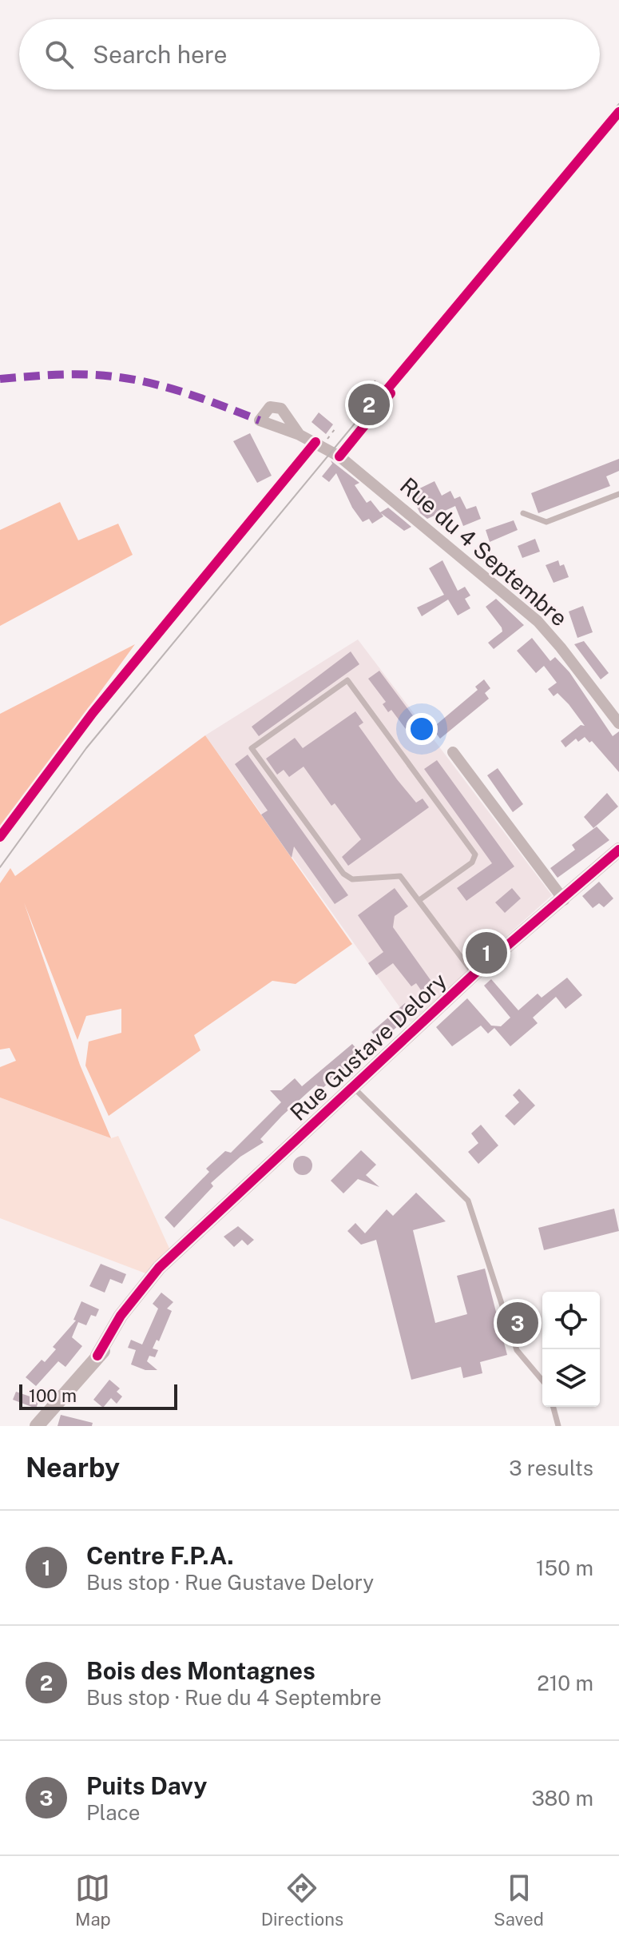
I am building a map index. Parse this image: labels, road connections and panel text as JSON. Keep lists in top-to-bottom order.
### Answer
{
  "streets": {
    "street": ["Rue du 4 Septembre", "Rue Gustave Delory"]
  },
  "scale_bar": "100 m",
  "page": {
    "search": "Search here",
    "pins": ["2", "1", "3"],
    "scale": "100 m",
    "heading": ["Nearby", "3 results"],
    "list": [
      {
        "mark": "1",
        "name": "Centre F.P.A.",
        "note": "Bus stop · Rue Gustave Delory",
        "value": "150 m"
      },
      {
        "mark": "2",
        "name": "Bois des Montagnes",
        "note": "Bus stop · Rue du 4 Septembre",
        "value": "210 m"
      },
      {
        "mark": "3",
        "name": "Puits Davy",
        "note": "Place",
        "value": "380 m"
      }
    ],
    "nav": ["Map", "Directions", "Saved"]
  }
}
